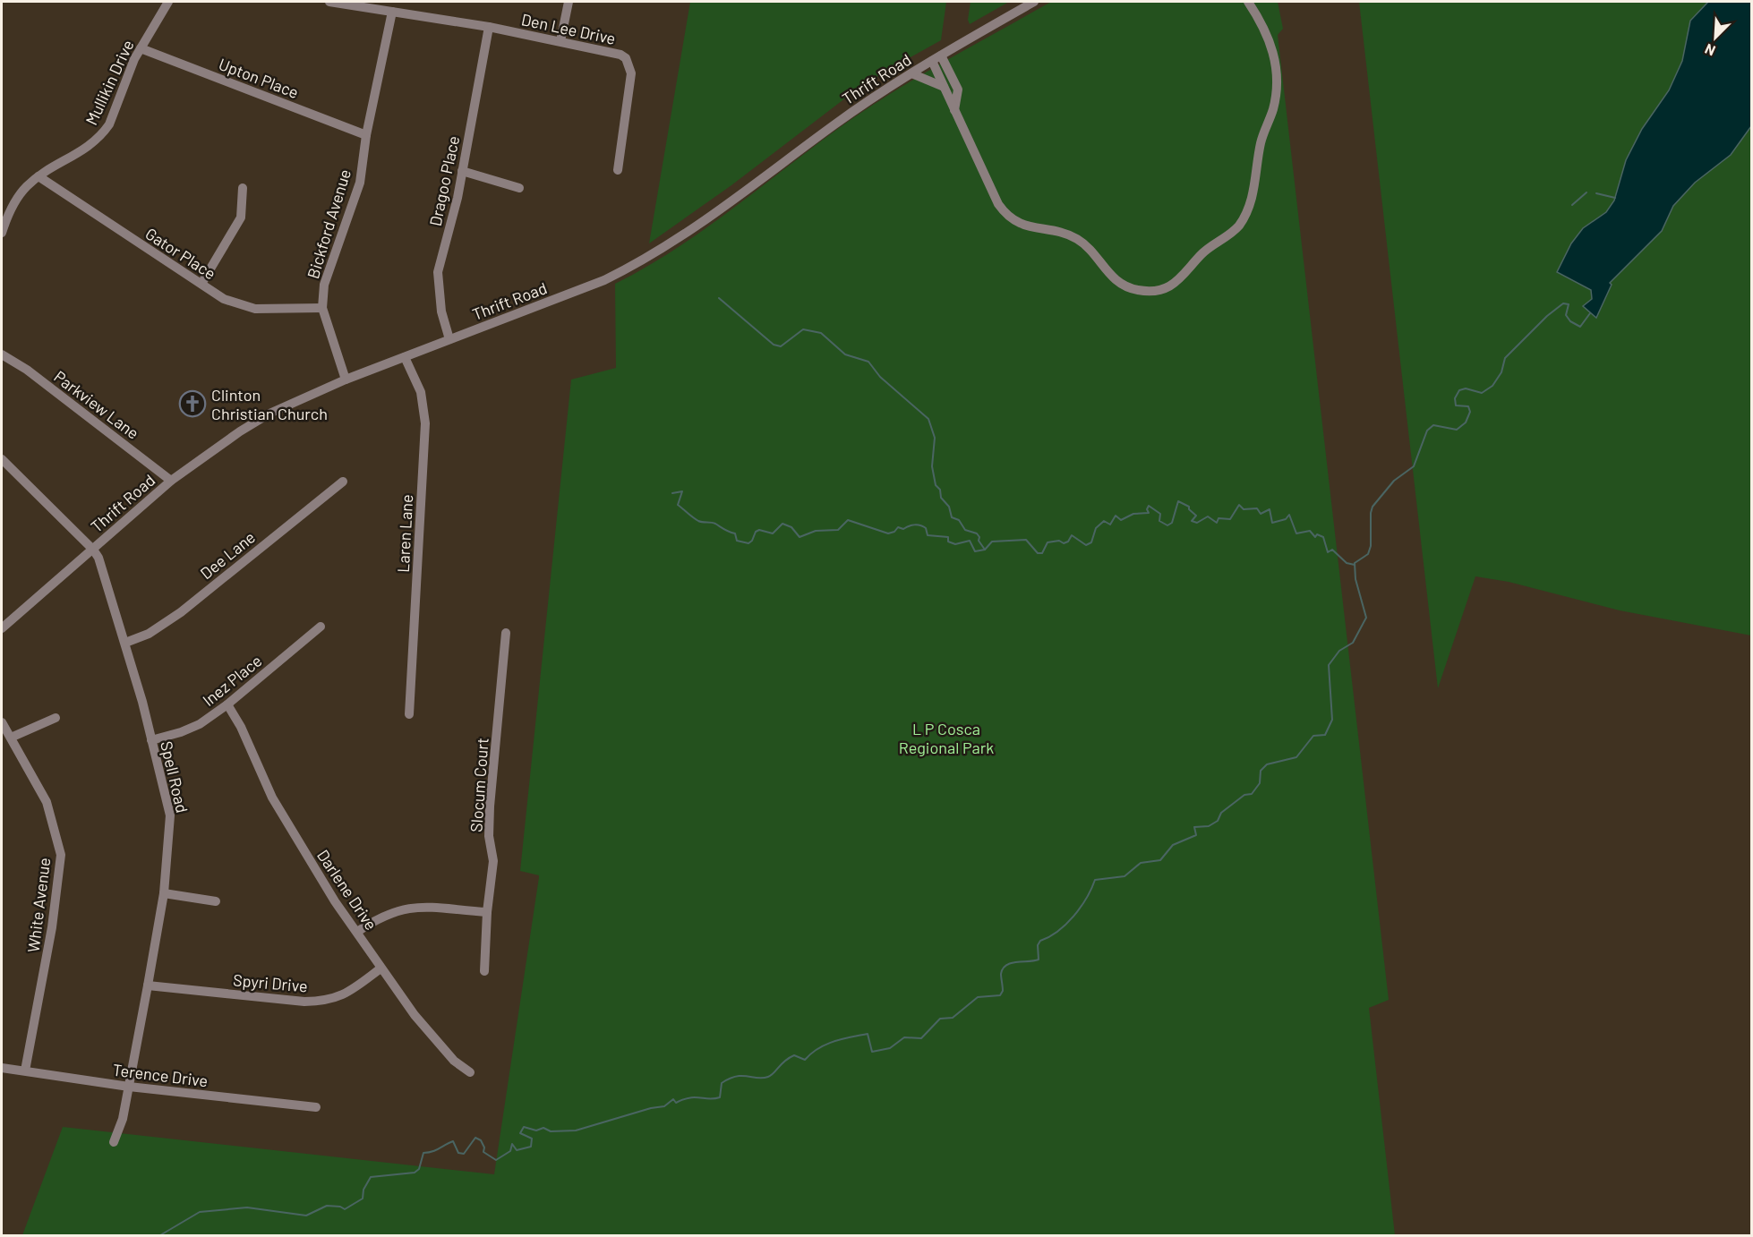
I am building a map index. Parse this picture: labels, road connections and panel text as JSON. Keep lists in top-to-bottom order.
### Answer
{
  "streets": {
    "street": [
      "Den Lee Drive",
      "Upton Place",
      "Thrift Road",
      "Mullikin Drive",
      "Dragoo Place",
      "Bickford Avenue",
      "Gator Place",
      "Parkview Lane",
      "Laren Lane",
      "Dee Lane",
      "Inez Place",
      "Spell Road",
      "Slocum Court",
      "Darlene Drive",
      "White Avenue",
      "Spyri Drive",
      "Terence Drive"
    ]
  },
  "crossings": [
    ["Den Lee Drive", "Dragoo Place"],
    ["Den Lee Drive", "Bickford Avenue"],
    ["Upton Place", "Mullikin Drive"],
    ["Upton Place", "Bickford Avenue"],
    ["Thrift Road", "Dragoo Place"],
    ["Thrift Road", "Bickford Avenue"],
    ["Thrift Road", "Parkview Lane"],
    ["Thrift Road", "Laren Lane"],
    ["Thrift Road", "Spell Road"],
    ["Mullikin Drive", "Gator Place"],
    ["Bickford Avenue", "Gator Place"],
    ["Dee Lane", "Spell Road"],
    ["Inez Place", "Spell Road"],
    ["Inez Place", "Darlene Drive"],
    ["Spell Road", "Spyri Drive"],
    ["Spell Road", "Terence Drive"],
    ["Darlene Drive", "Spyri Drive"],
    ["White Avenue", "Terence Drive"]
  ],
  "parks": ["L P Cosca Regional Park"],
  "places": {
    "church": ["Clinton Christian Church"]
  },
  "north": "bottom left"
}
